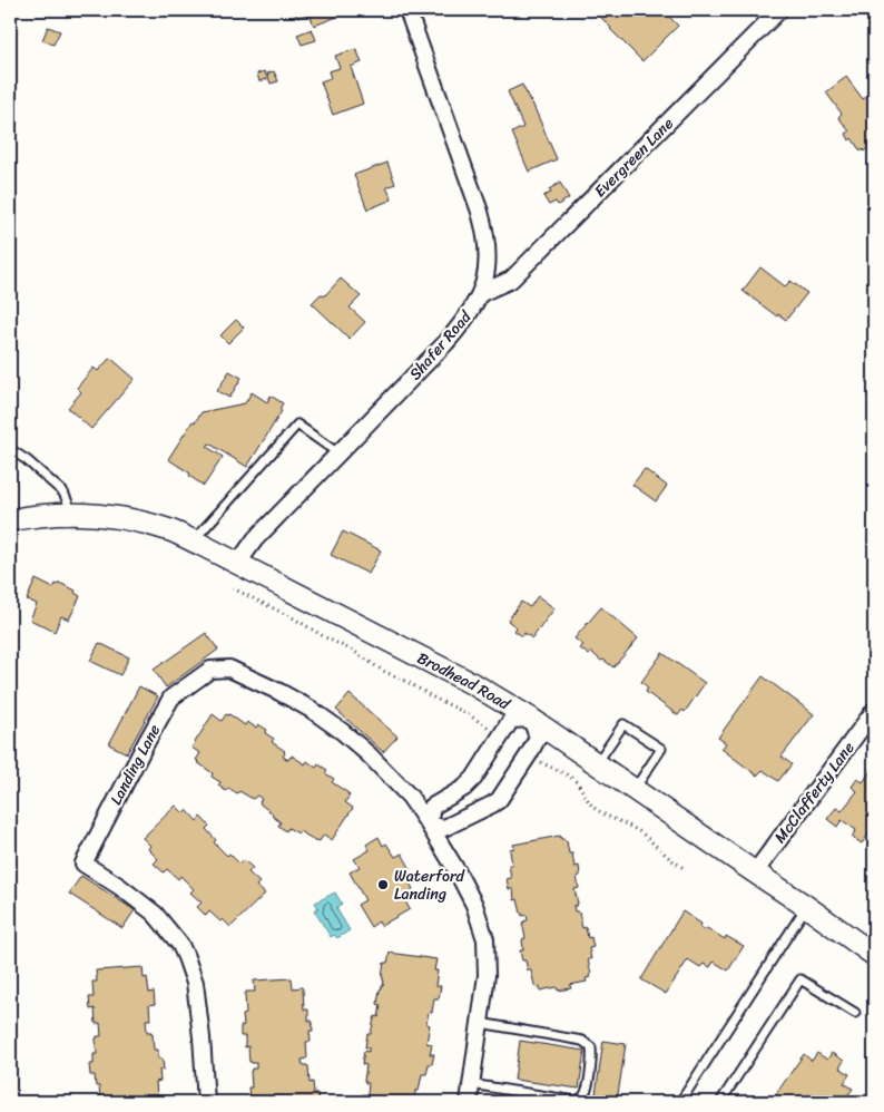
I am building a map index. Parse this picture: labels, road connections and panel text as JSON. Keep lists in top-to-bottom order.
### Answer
{
  "streets": {
    "main road": ["Brodhead Road"],
    "street": [
      "Evergreen Lane",
      "Shafer Road",
      "Landing Lane",
      "McClafferty Lane"
    ]
  },
  "crossings": [
    ["Evergreen Lane", "Shafer Road"],
    ["Shafer Road", "Brodhead Road"],
    ["Brodhead Road", "McClafferty Lane"]
  ],
  "places": ["Waterford Landing"]
}
